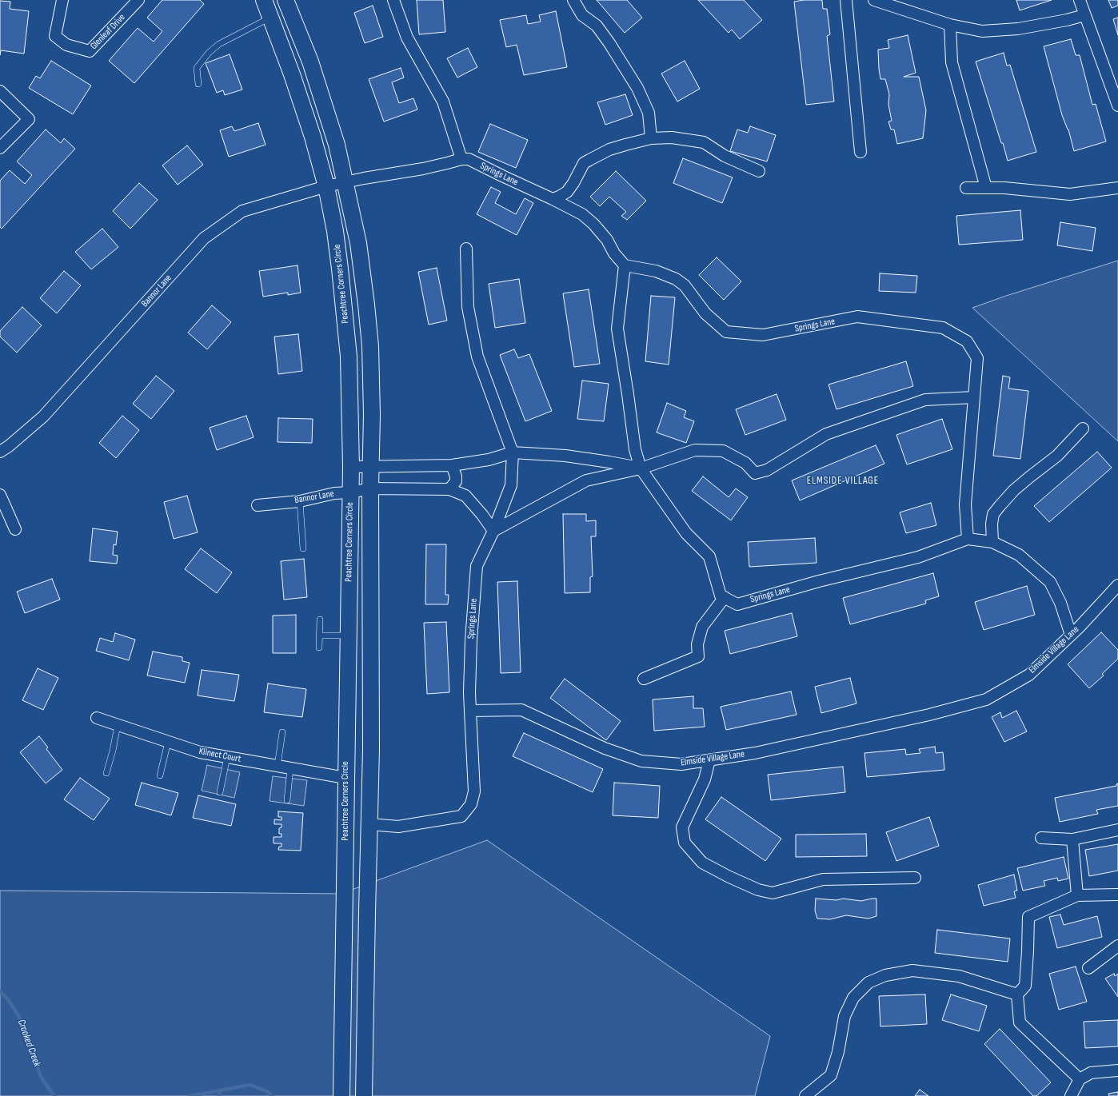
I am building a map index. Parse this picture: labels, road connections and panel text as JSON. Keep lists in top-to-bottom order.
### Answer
{
  "streets": {
    "street": [
      "Glenleaf Drive",
      "Springs Lane",
      "Peachtree Corners Circle",
      "Bannor Lane",
      "Elmside Village Lane",
      "Klinect Court"
    ]
  },
  "crossings": [
    ["Springs Lane", "Elmside Village Lane"],
    ["Peachtree Corners Circle", "Bannor Lane"],
    ["Peachtree Corners Circle", "Klinect Court"]
  ],
  "districts": ["ELMSIDE VILLAGE"],
  "water": ["Crooked Creek"]
}
